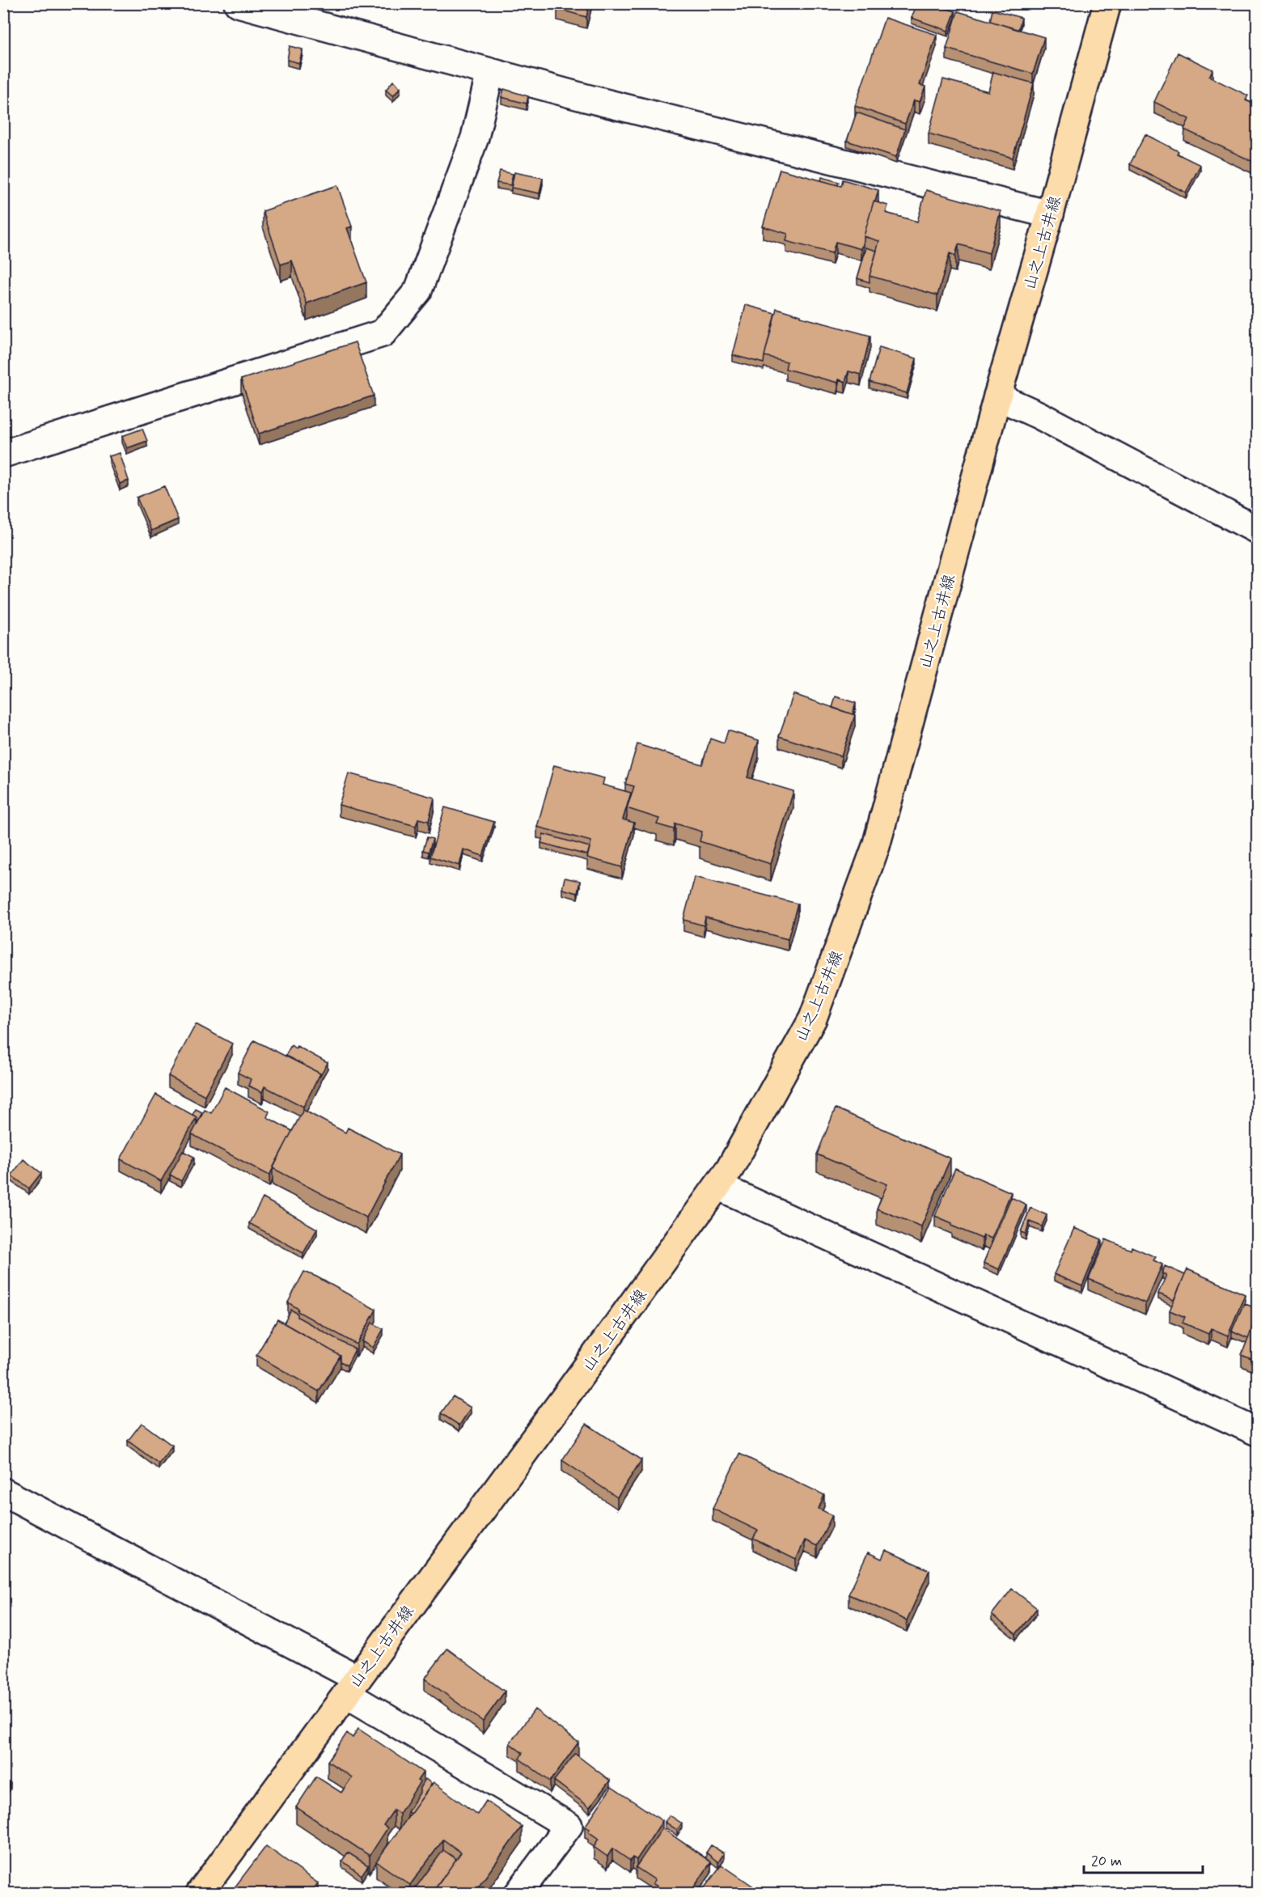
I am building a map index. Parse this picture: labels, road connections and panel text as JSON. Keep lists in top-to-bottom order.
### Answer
{
  "streets": {
    "main road": ["山之上古井線"]
  },
  "scale_bar": "20 m"
}
